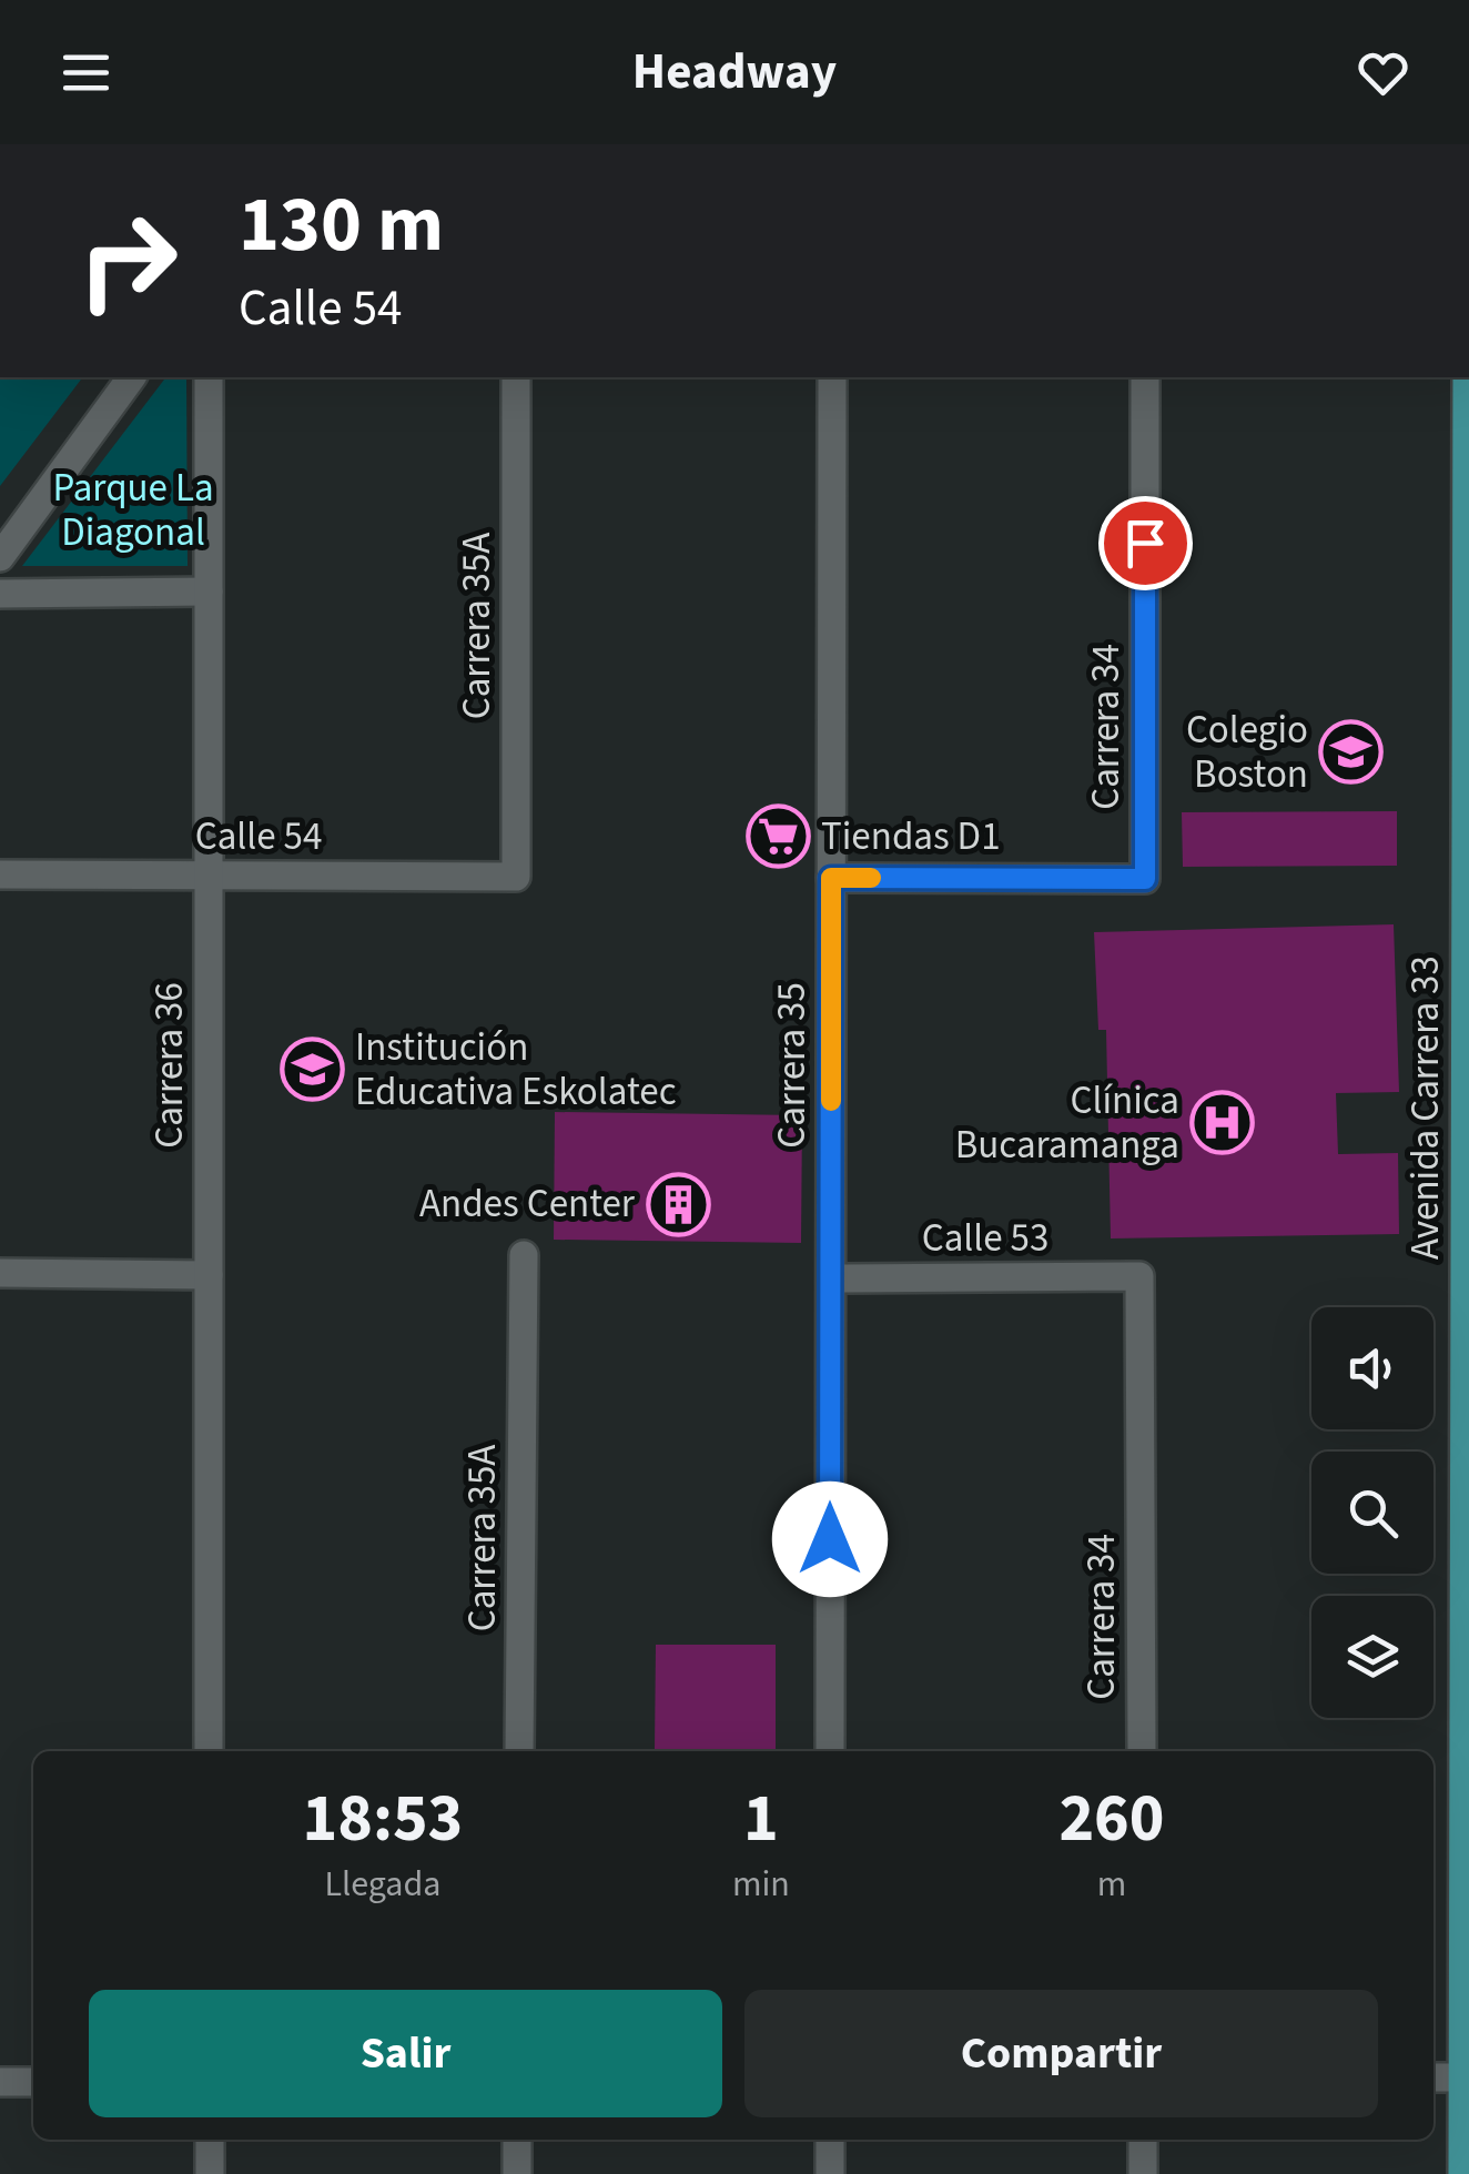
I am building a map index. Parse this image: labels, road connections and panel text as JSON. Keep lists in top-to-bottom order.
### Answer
{
  "streets": {
    "main road": ["Avenida Carrera 33"],
    "street": [
      "Carrera 35A",
      "Carrera 34",
      "Calle 54",
      "Carrera 36",
      "Carrera 35",
      "Calle 53"
    ]
  },
  "crossings": [
    ["Carrera 35A", "Calle 54"],
    ["Carrera 34", "Carrera 35"],
    ["Carrera 34", "Calle 53"],
    ["Calle 54", "Carrera 36"],
    ["Carrera 35", "Calle 53"]
  ],
  "parks": ["Parque La Diagonal"],
  "places": {
    "school or university": ["Colegio Boston", "Institución Educativa Eskolatec"],
    "supermarket": ["Tiendas D1"],
    "hospital": ["Clínica Bucaramanga"],
    "building": ["Andes Center"]
  },
  "page": {
    "header": "Headway",
    "turn": ["130 m", "Calle 54"],
    "eta": [
      "18:53",
      "Llegada",
      "1",
      "min",
      "260",
      "m"
    ],
    "buttons": ["Salir", "Compartir"]
  }
}
